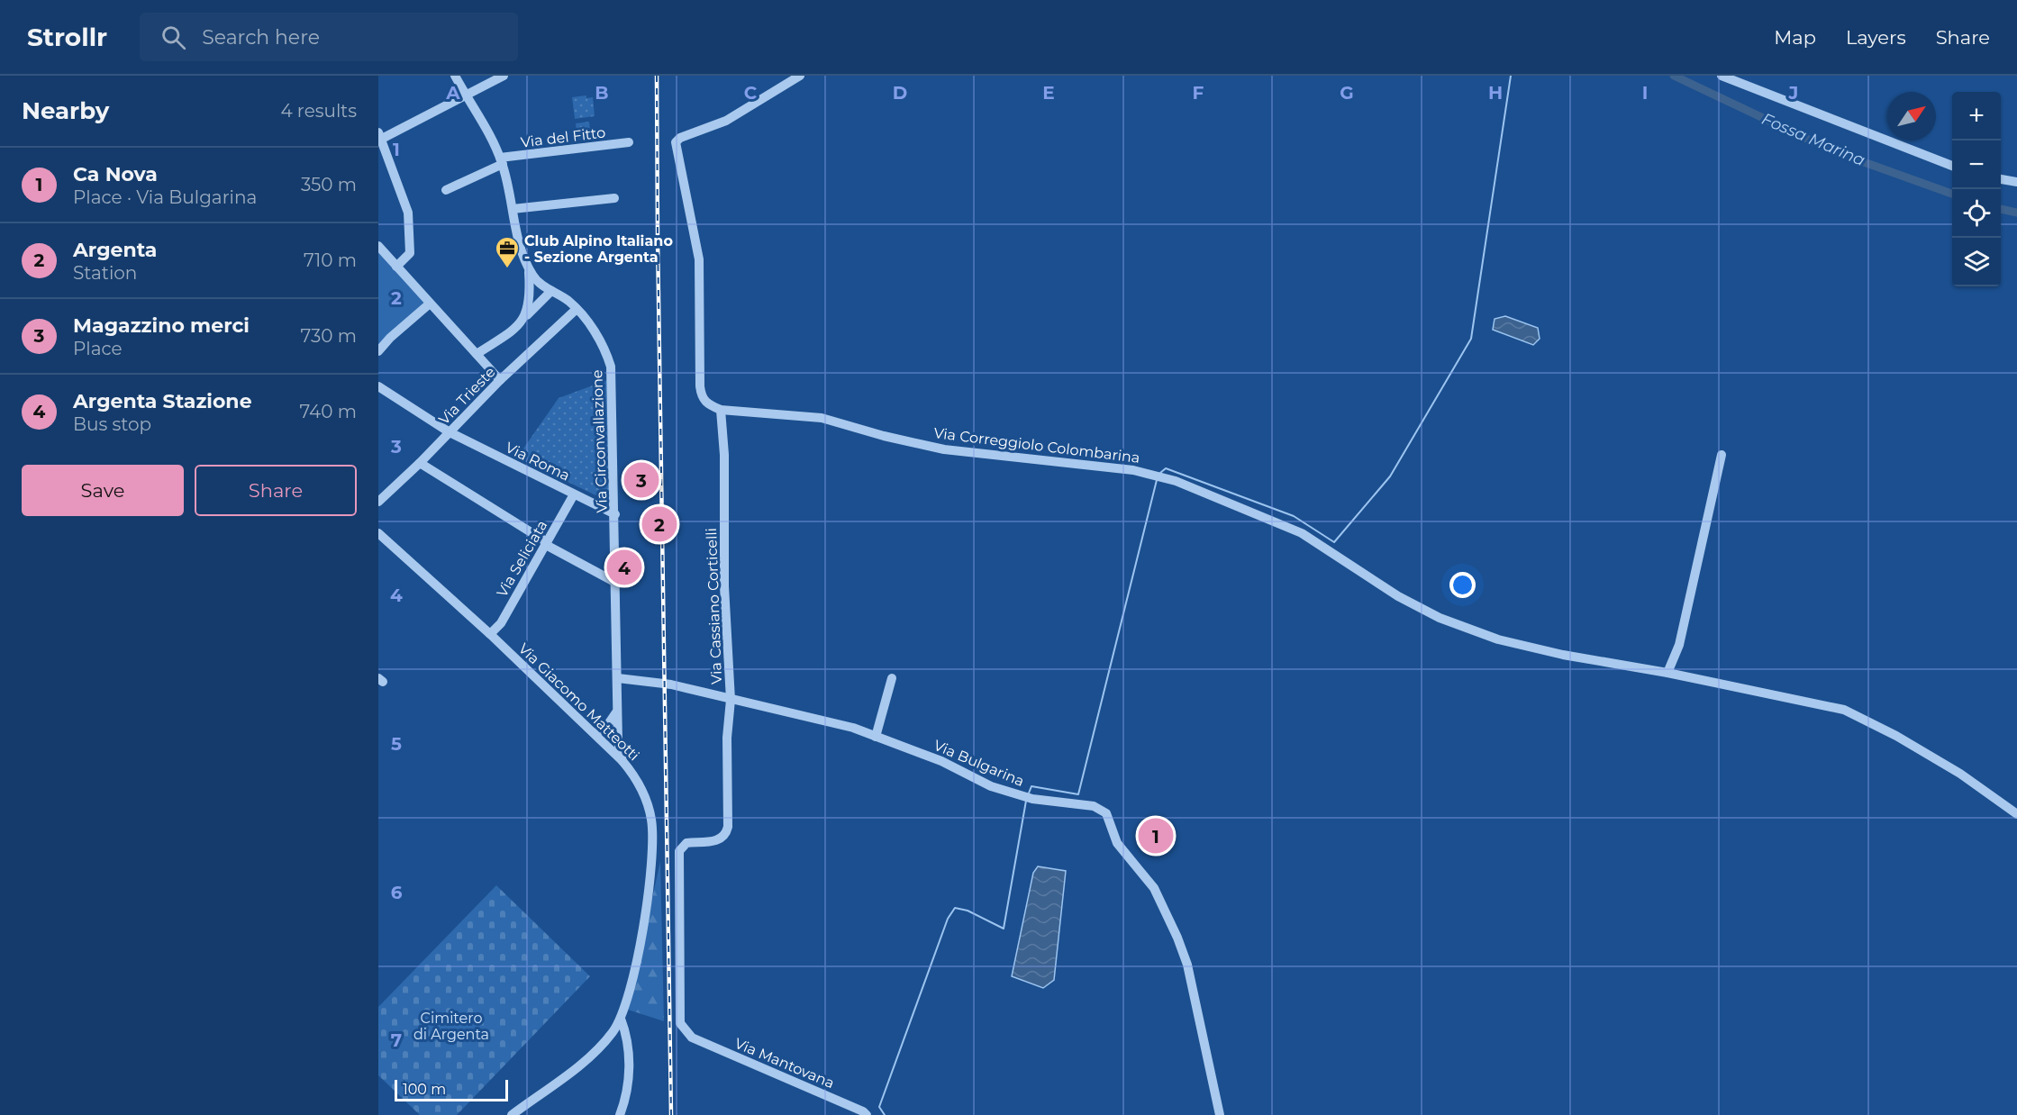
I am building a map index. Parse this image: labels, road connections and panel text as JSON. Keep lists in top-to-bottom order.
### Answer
{
  "streets": {
    "street": [
      "Via del Fitto",
      "Via Trieste",
      "Via Circonvallazione",
      "Via Correggiolo Colombarina",
      "Via Roma",
      "Via Seliciata",
      "Via Cassiano Corticelli",
      "Via Giacomo Matteotti",
      "Via Bulgarina",
      "Via Mantovana"
    ]
  },
  "crossings": [
    ["Via del Fitto", "Via Circonvallazione"],
    ["Via Trieste", "Via Circonvallazione"],
    ["Via Trieste", "Via Roma"],
    ["Via Circonvallazione", "Via Roma"],
    ["Via Circonvallazione", "Via Giacomo Matteotti"],
    ["Via Circonvallazione", "Via Bulgarina"],
    ["Via Correggiolo Colombarina", "Via Cassiano Corticelli"],
    ["Via Roma", "Via Seliciata"],
    ["Via Seliciata", "Via Giacomo Matteotti"],
    ["Via Cassiano Corticelli", "Via Bulgarina"],
    ["Via Cassiano Corticelli", "Via Mantovana"]
  ],
  "water": ["Fossa Marina"],
  "parks": ["Cimitero di Argenta"],
  "places": {
    "office": ["Club Alpino Italiano - Sezione Argenta"]
  },
  "scale_bar": "100 m",
  "north": "top right",
  "page": {
    "header": "Strollr",
    "search": "Search here",
    "nav": ["Map", "Layers", "Share"],
    "heading": ["Nearby", "4 results"],
    "map_buttons": ["+", "−"],
    "list": [
      {
        "mark": "1",
        "name": "Ca Nova",
        "note": "Place · Via Bulgarina",
        "value": "350 m"
      },
      {
        "mark": "2",
        "name": "Argenta",
        "note": "Station",
        "value": "710 m"
      },
      {
        "mark": "3",
        "name": "Magazzino merci",
        "note": "Place",
        "value": "730 m"
      },
      {
        "mark": "4",
        "name": "Argenta Stazione",
        "note": "Bus stop",
        "value": "740 m"
      }
    ],
    "buttons": ["Save", "Share"],
    "pins": [
      "3",
      "2",
      "4",
      "1"
    ],
    "scale": "100 m"
  },
  "grid": {
    "columns": [
      "A",
      "B",
      "C",
      "D",
      "E",
      "F",
      "G",
      "H",
      "I",
      "J"
    ],
    "rows": [
      "1",
      "2",
      "3",
      "4",
      "5",
      "6",
      "7"
    ]
  }
}
